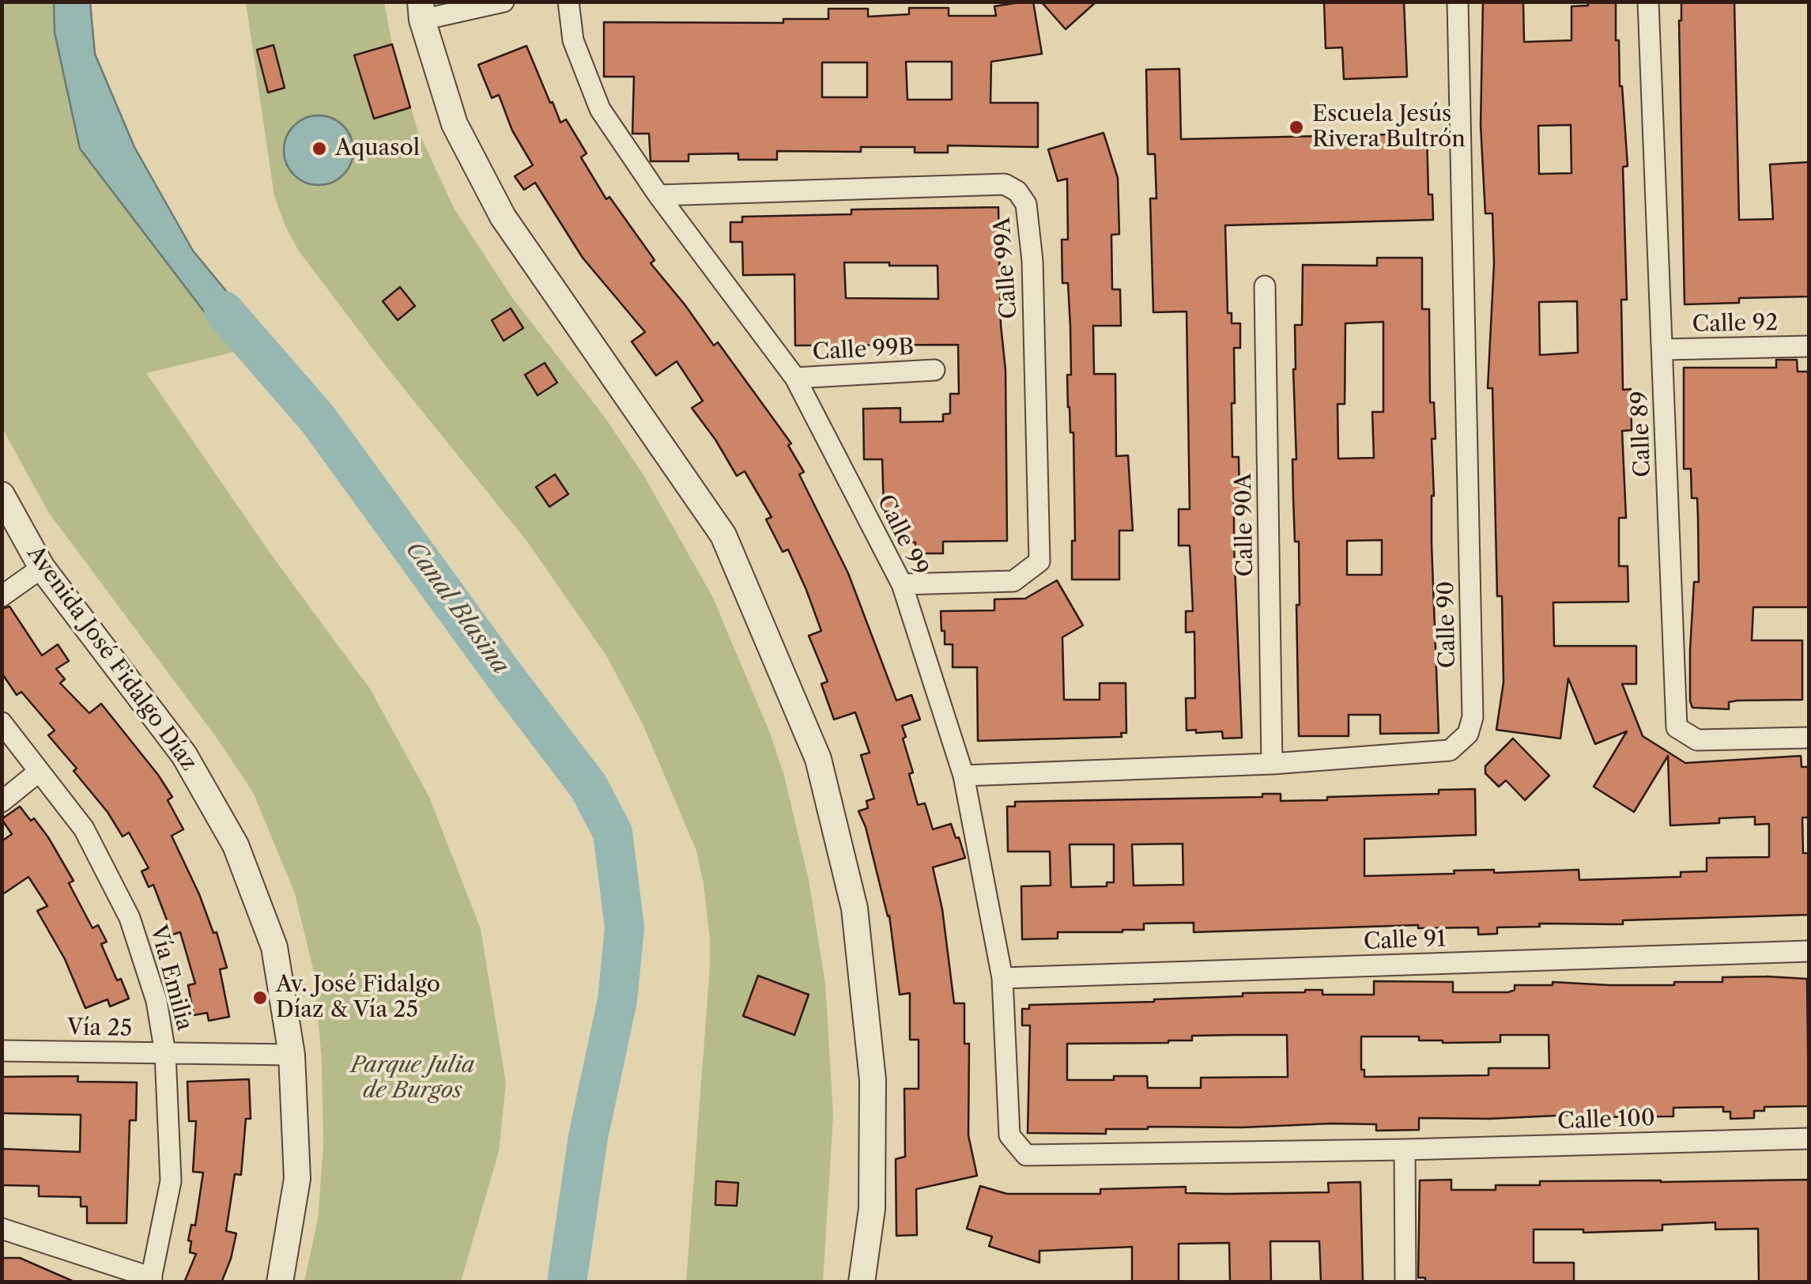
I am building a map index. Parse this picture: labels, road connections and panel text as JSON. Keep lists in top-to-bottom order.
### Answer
{
  "streets": {
    "street": [
      "Calle 99A",
      "Calle 92",
      "Calle 99B",
      "Calle 89",
      "Calle 90A",
      "Calle 99",
      "Calle 90",
      "Avenida José Fidalgo Díaz",
      "Calle 91",
      "Vía Emilia",
      "Vía 25",
      "Calle 100"
    ]
  },
  "crossings": [
    ["Calle 99A", "Calle 99"],
    ["Calle 92", "Calle 89"],
    ["Calle 99B", "Calle 99"],
    ["Calle 90A", "Calle 90"],
    ["Calle 99", "Calle 90"],
    ["Calle 99", "Calle 91"],
    ["Calle 99", "Calle 100"],
    ["Avenida José Fidalgo Díaz", "Vía 25"],
    ["Vía Emilia", "Vía 25"]
  ],
  "water": ["Canal Blasina"],
  "parks": ["Parque Julia de Burgos"],
  "places": ["Escuela Jesús Rivera Bultrón", "Aquasol", "Av. José Fidalgo Díaz & Vía 25"]
}
